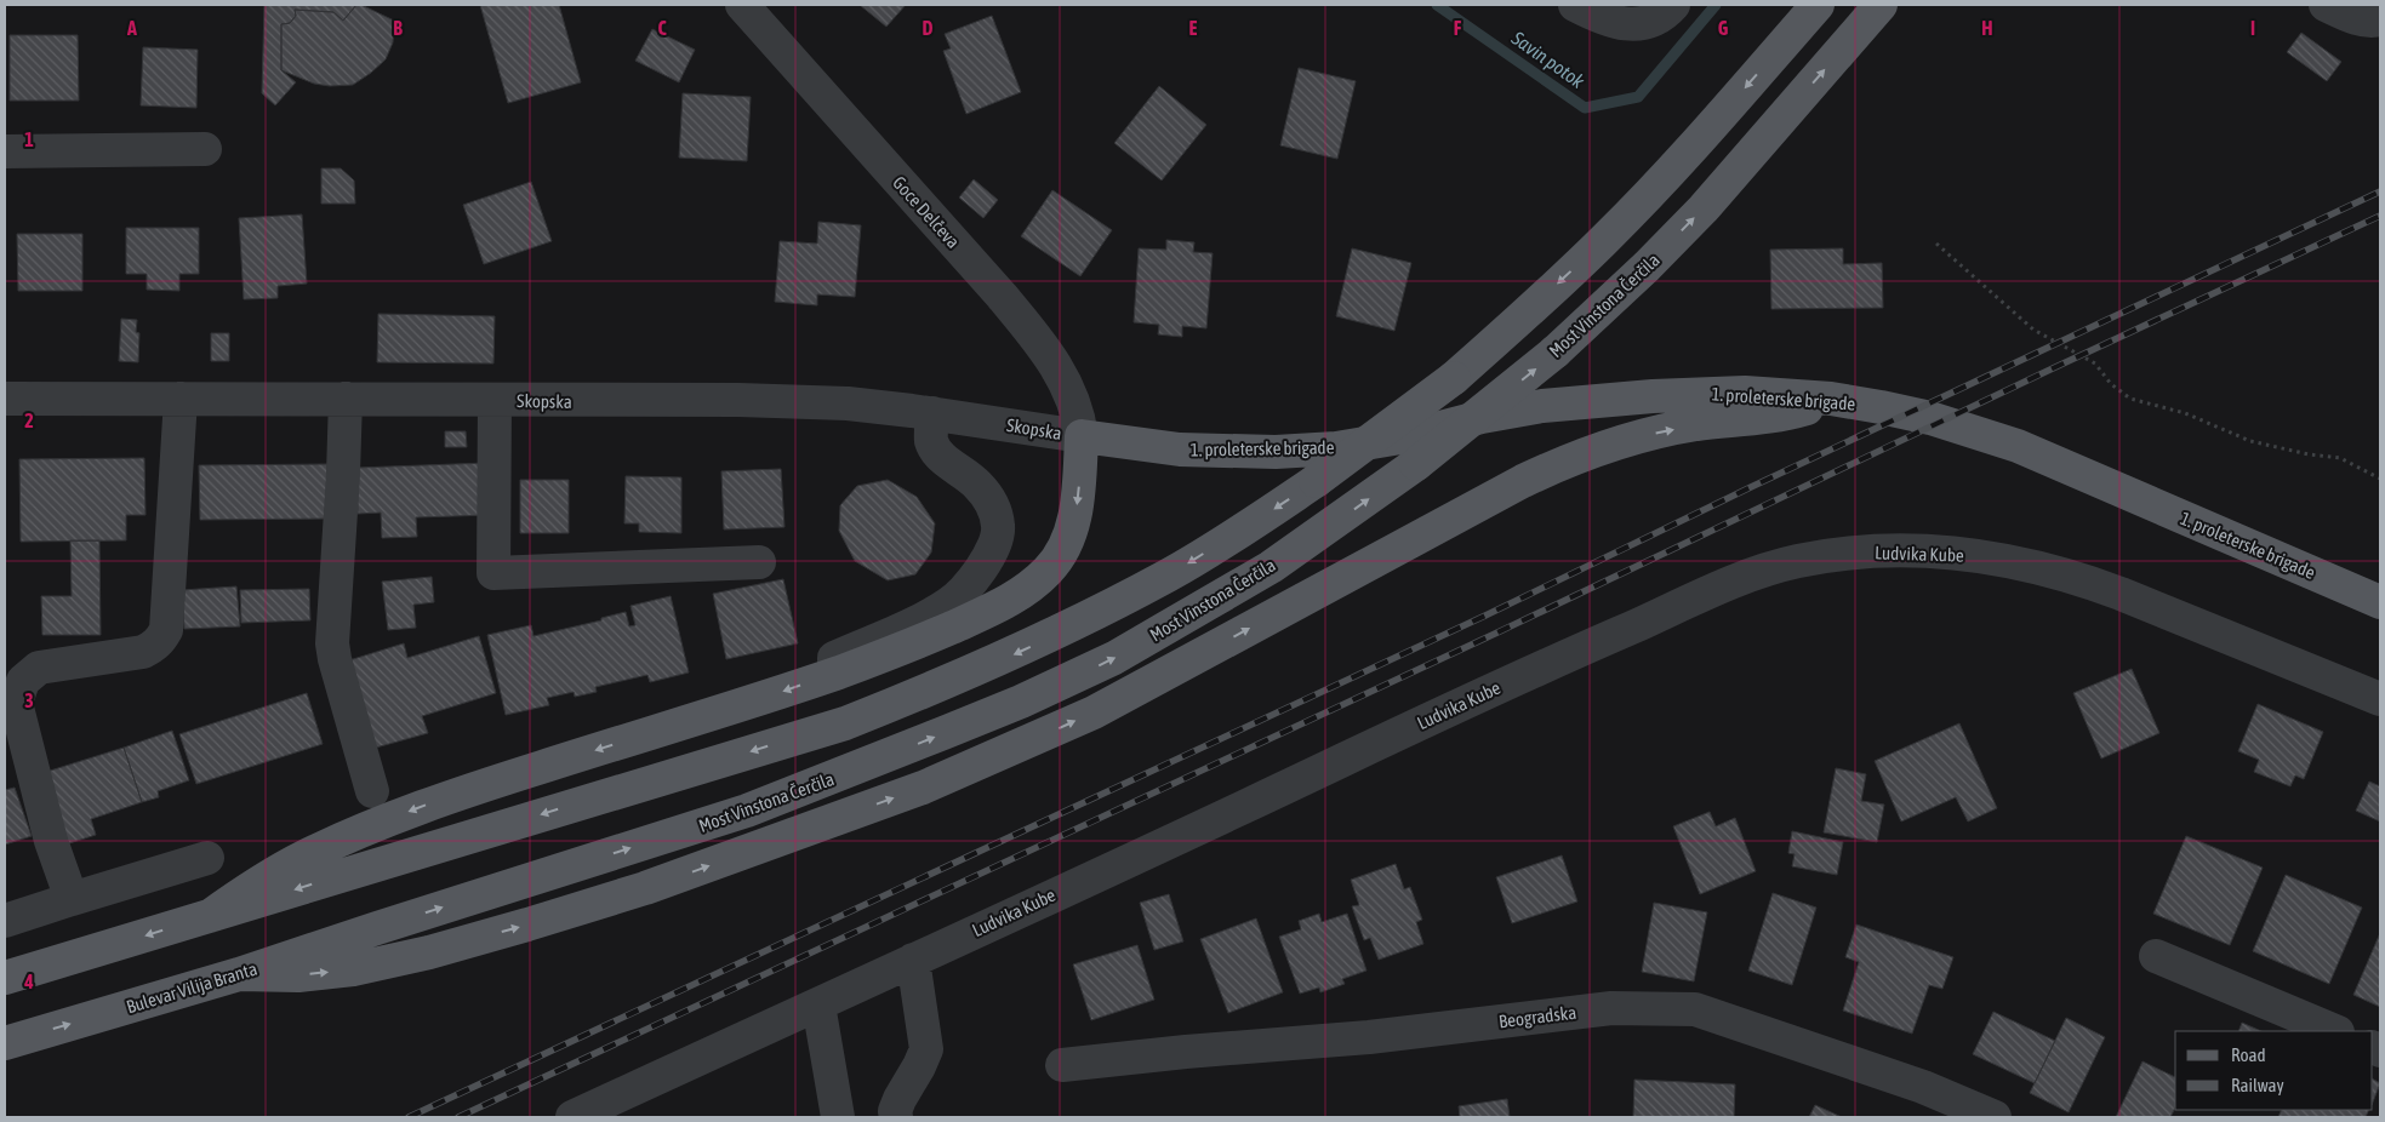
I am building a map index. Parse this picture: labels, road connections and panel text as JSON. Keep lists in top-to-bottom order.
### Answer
{
  "streets": {
    "main road": ["Most Vinstona Čerčila", "1. proleterske brigade", "Bulevar Vilija Branta"],
    "street": [
      "Goce Delčeva",
      "Skopska",
      "Ludvika Kube",
      "Beogradska"
    ]
  },
  "crossings": [
    ["Goce Delčeva", "1. proleterske brigade"],
    ["Goce Delčeva", "Skopska"],
    ["Most Vinstona Čerčila", "Bulevar Vilija Branta"],
    ["1. proleterske brigade", "Skopska"]
  ],
  "water": ["Savin potok"],
  "legend": ["Road", "Railway"],
  "grid": {
    "columns": [
      "A",
      "B",
      "C",
      "D",
      "E",
      "F",
      "G",
      "H",
      "I"
    ],
    "rows": [
      "1",
      "2",
      "3",
      "4"
    ]
  }
}
